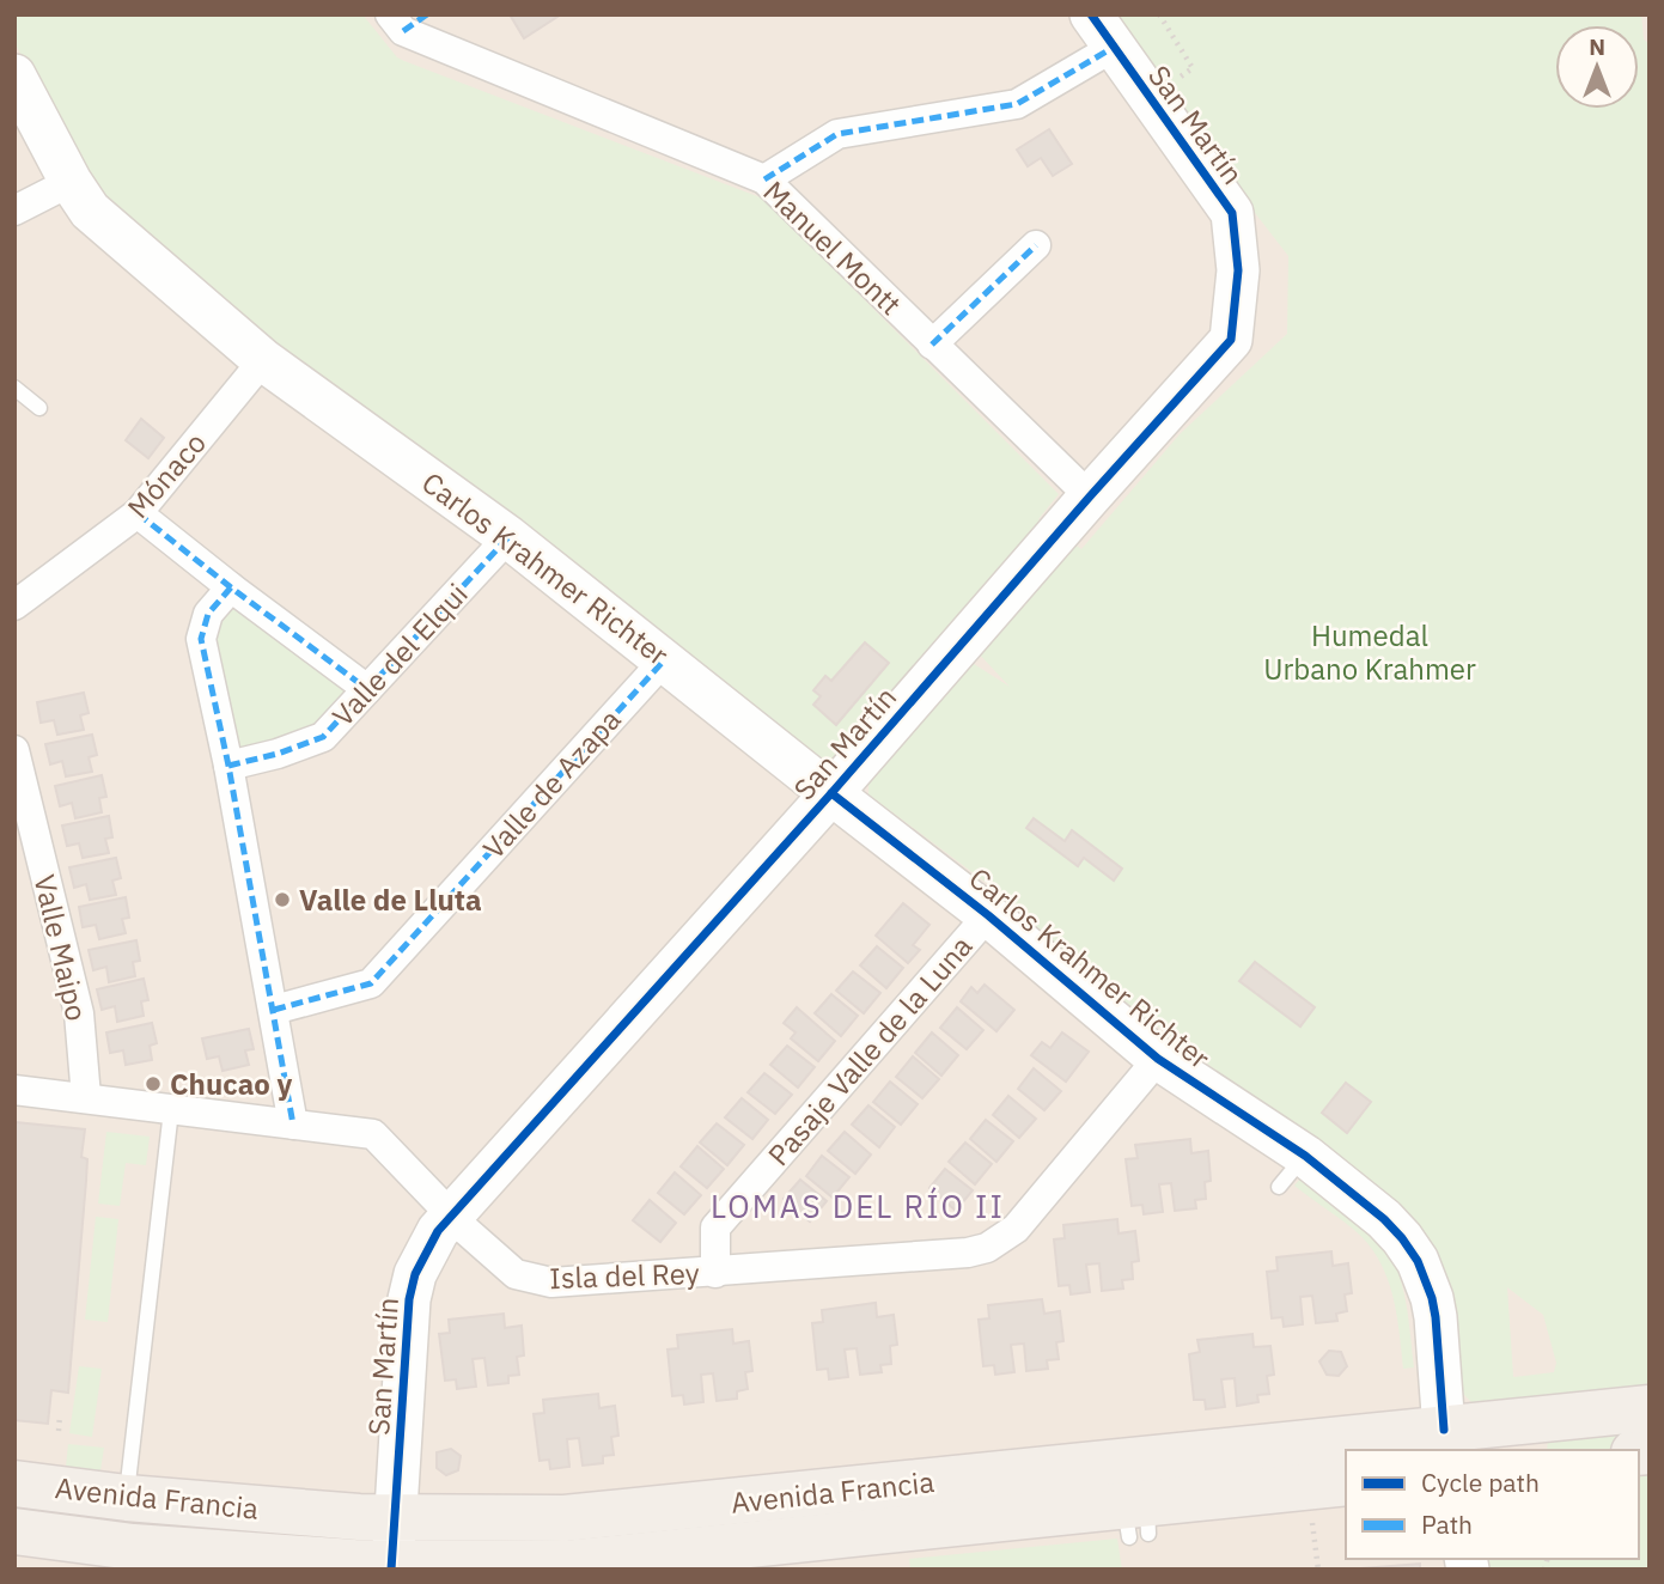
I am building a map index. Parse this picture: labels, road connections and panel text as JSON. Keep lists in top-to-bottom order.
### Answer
{
  "streets": {
    "main road": ["Avenida Francia"],
    "street": [
      "San Martín",
      "Manuel Montt",
      "Mónaco",
      "Carlos Krahmer Richter",
      "Valle del Elqui",
      "Valle de Azapa",
      "Valle Maipo",
      "Pasaje Valle de la Luna",
      "Isla del Rey"
    ]
  },
  "crossings": [
    ["San Martín", "Manuel Montt"],
    ["San Martín", "Carlos Krahmer Richter"],
    ["San Martín", "Isla del Rey"],
    ["San Martín", "Avenida Francia"],
    ["Mónaco", "Carlos Krahmer Richter"],
    ["Carlos Krahmer Richter", "Valle del Elqui"],
    ["Carlos Krahmer Richter", "Valle de Azapa"],
    ["Carlos Krahmer Richter", "Pasaje Valle de la Luna"],
    ["Carlos Krahmer Richter", "Isla del Rey"],
    ["Carlos Krahmer Richter", "Avenida Francia"],
    ["Valle Maipo", "Isla del Rey"],
    ["Pasaje Valle de la Luna", "Isla del Rey"]
  ],
  "districts": ["LOMAS DEL RÍO II"],
  "parks": ["Humedal Urbano Krahmer"],
  "places": ["Valle de Lluta", "Chucao y"],
  "legend": ["Cycle path", "Path"],
  "north": "top"
}
